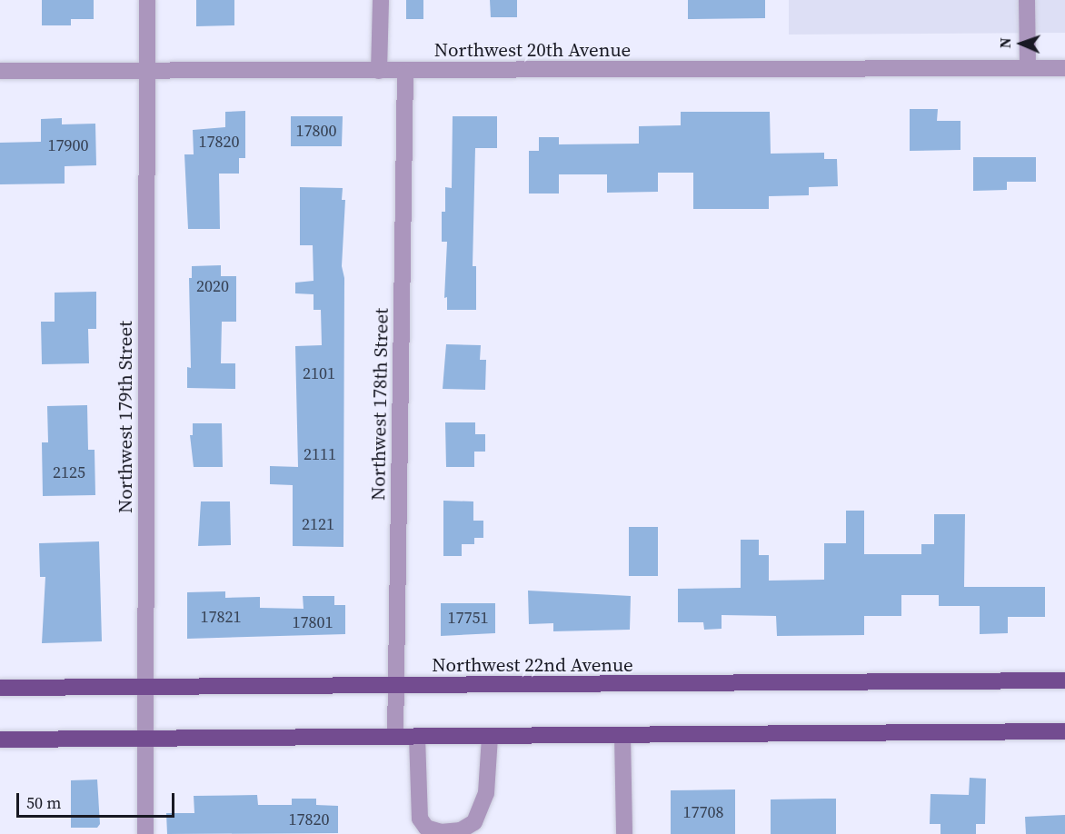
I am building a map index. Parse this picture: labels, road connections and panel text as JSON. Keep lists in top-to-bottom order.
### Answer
{
  "streets": {
    "main road": ["Northwest 22nd Avenue"],
    "street": ["Northwest 20th Avenue", "Northwest 178th Street", "Northwest 179th Street"]
  },
  "crossings": [
    ["Northwest 20th Avenue", "Northwest 178th Street"],
    ["Northwest 20th Avenue", "Northwest 179th Street"],
    ["Northwest 178th Street", "Northwest 22nd Avenue"],
    ["Northwest 179th Street", "Northwest 22nd Avenue"]
  ],
  "house_numbers": [
    "17800",
    "17820",
    "17900",
    "2020",
    "2101",
    "2111",
    "2125",
    "2121",
    "17821",
    "17751",
    "17801",
    "17708",
    "17820"
  ],
  "scale_bar": "50 m",
  "north": "left"
}
